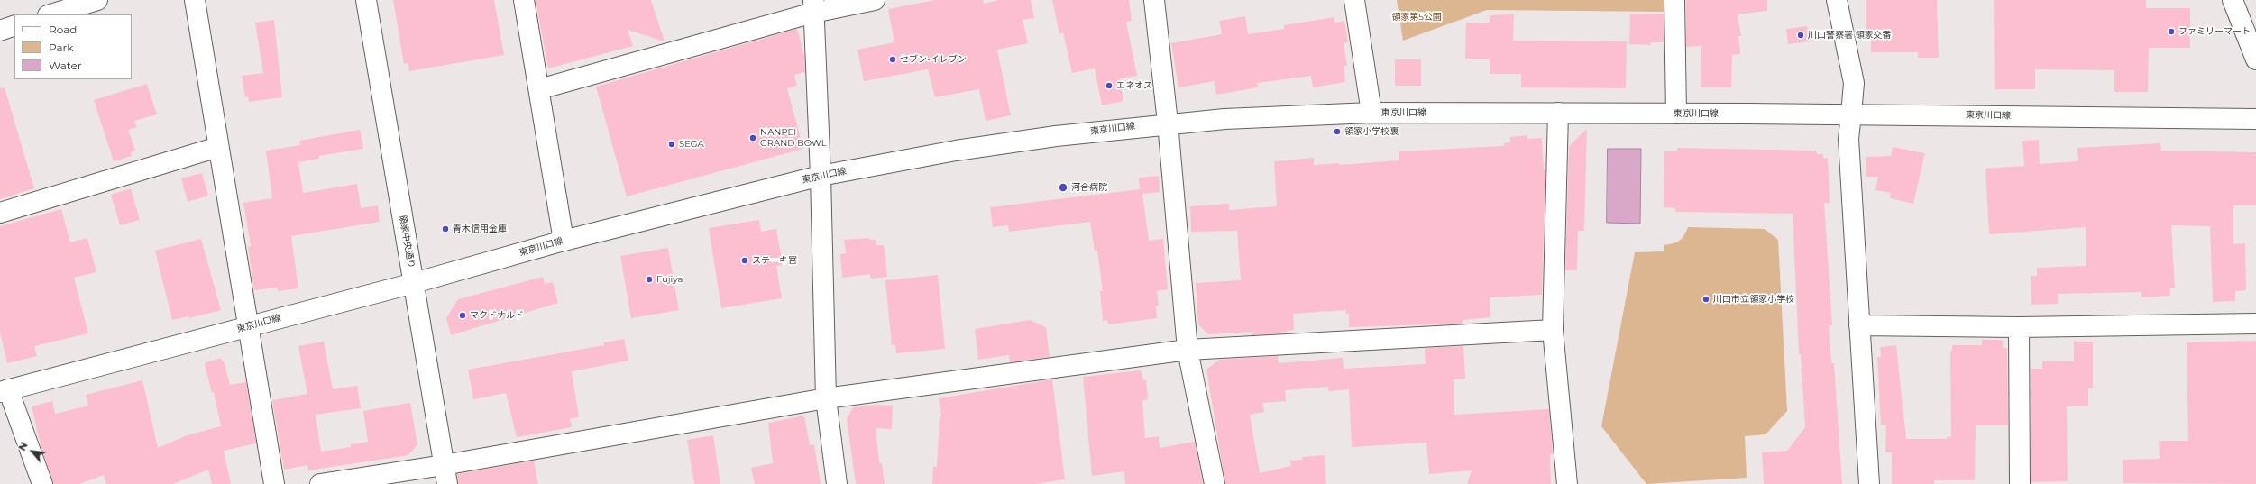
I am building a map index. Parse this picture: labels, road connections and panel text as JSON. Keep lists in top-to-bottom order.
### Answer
{
  "streets": {
    "street": ["東京川口線", "領家中央通り"]
  },
  "crossings": [
    ["東京川口線", "領家中央通り"]
  ],
  "parks": ["領家第5公園"],
  "places": [
    "ファミリーマート",
    "川口警察署 領家交番",
    "セブン-イレブン",
    "エネオス",
    "領家小学校裏",
    "NANPEI GRAND BOWL",
    "SEGA",
    "河合病院",
    "青木信用金庫",
    "ステーキ宮",
    "Fujiya",
    "川口市立領家小学校",
    "マクドナルド"
  ],
  "legend": ["Road", "Park", "Water"],
  "north": "top left"
}
